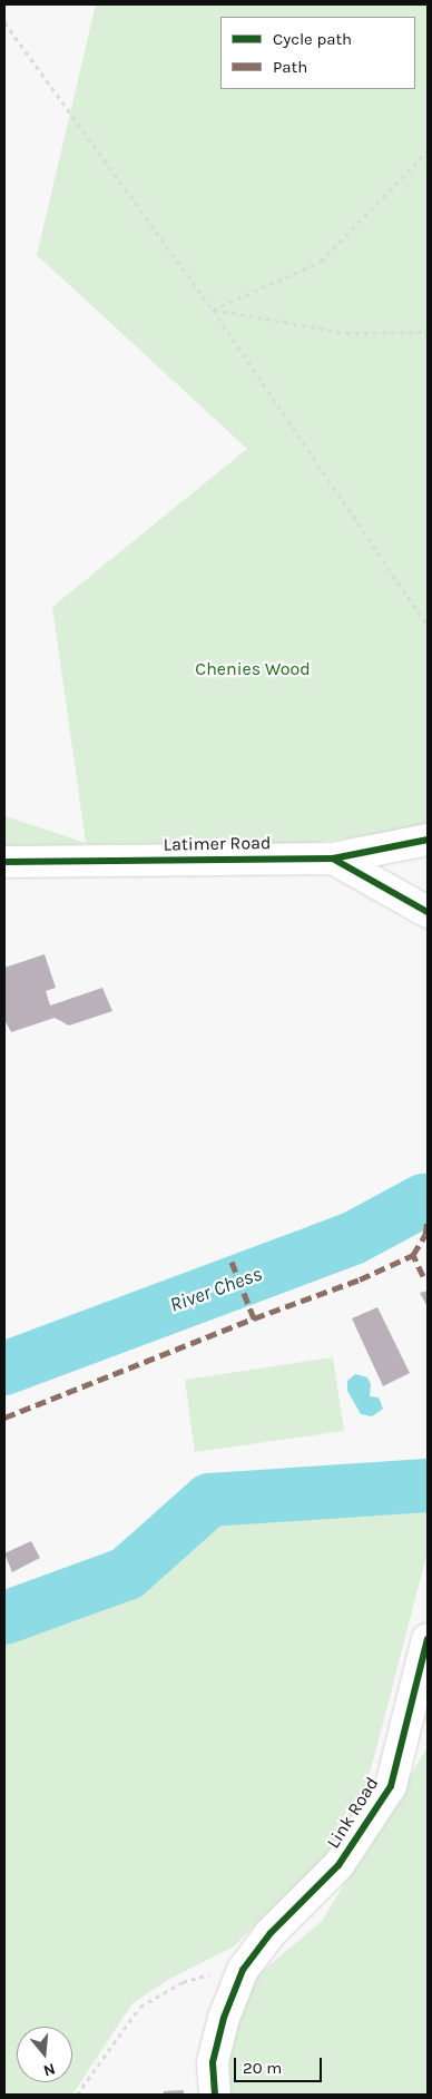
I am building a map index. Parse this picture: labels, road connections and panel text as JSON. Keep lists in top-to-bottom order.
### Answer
{
  "streets": {
    "street": ["Latimer Road", "Link Road"]
  },
  "water": ["River Chess"],
  "parks": ["Chenies Wood"],
  "legend": ["Cycle path", "Path"],
  "scale_bar": "20 m",
  "north": "bottom"
}
